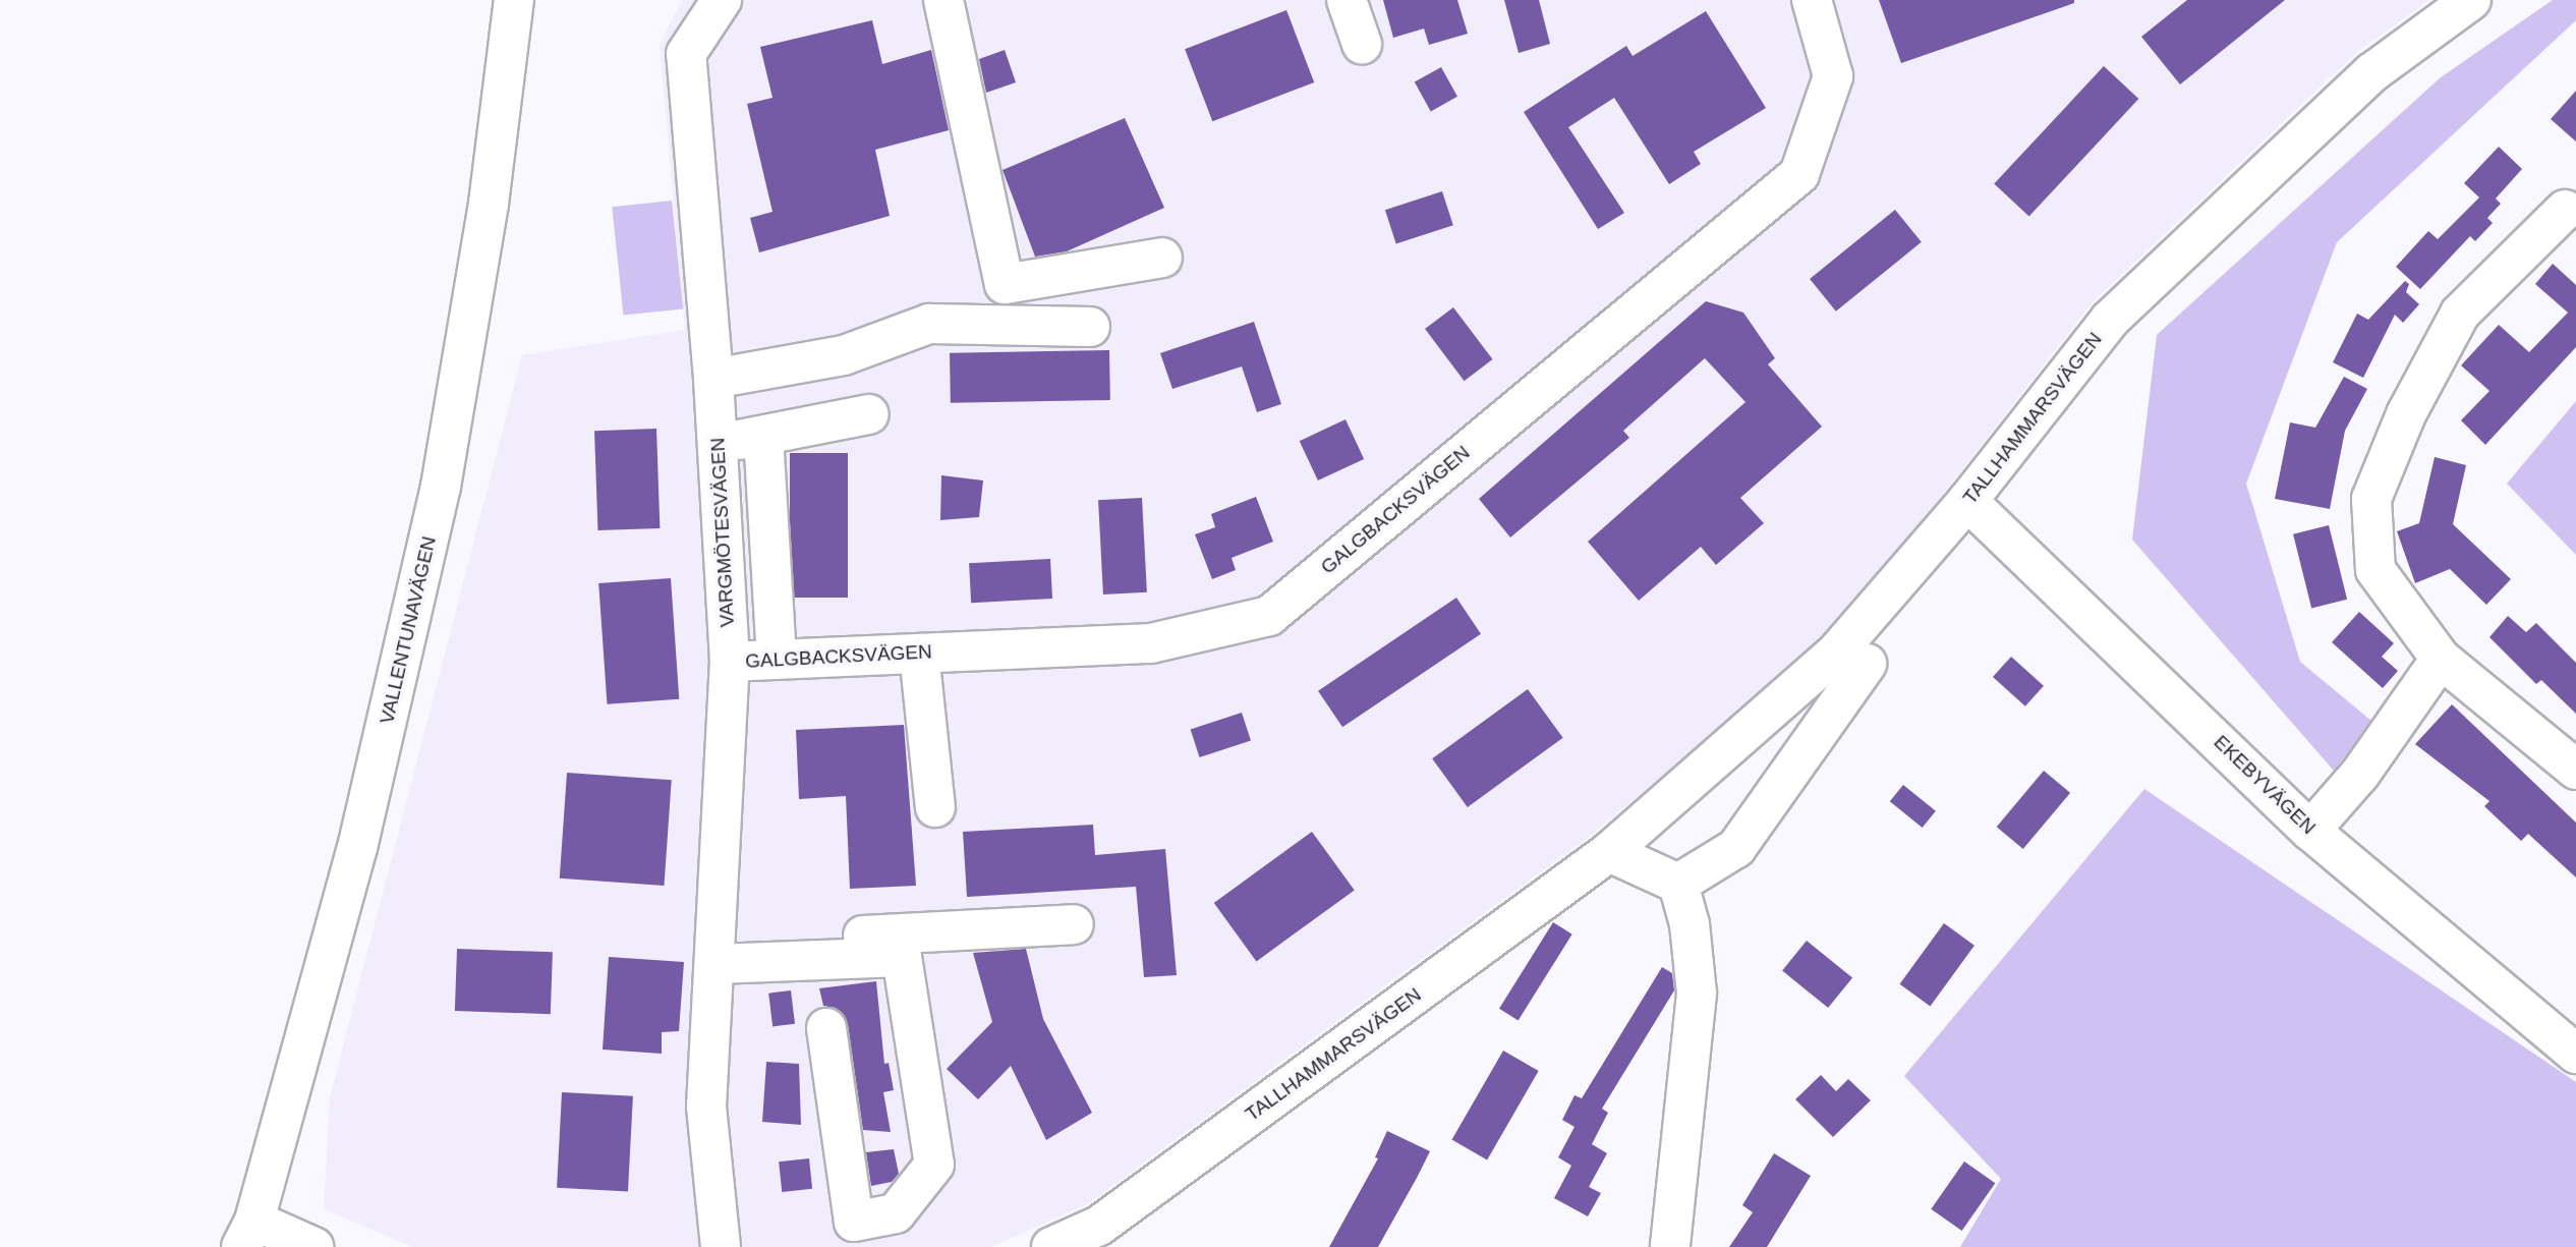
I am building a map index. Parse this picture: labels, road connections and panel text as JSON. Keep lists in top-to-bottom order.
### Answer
{
  "streets": {
    "street": [
      "TALLHAMMARSVÄGEN",
      "GALGBACKSVÄGEN",
      "VARGMÖTESVÄGEN",
      "VALLENTUNAVÄGEN",
      "EKEBYVÄGEN"
    ]
  },
  "crossings": [
    ["TALLHAMMARSVÄGEN", "EKEBYVÄGEN"],
    ["GALGBACKSVÄGEN", "VARGMÖTESVÄGEN"]
  ]
}
